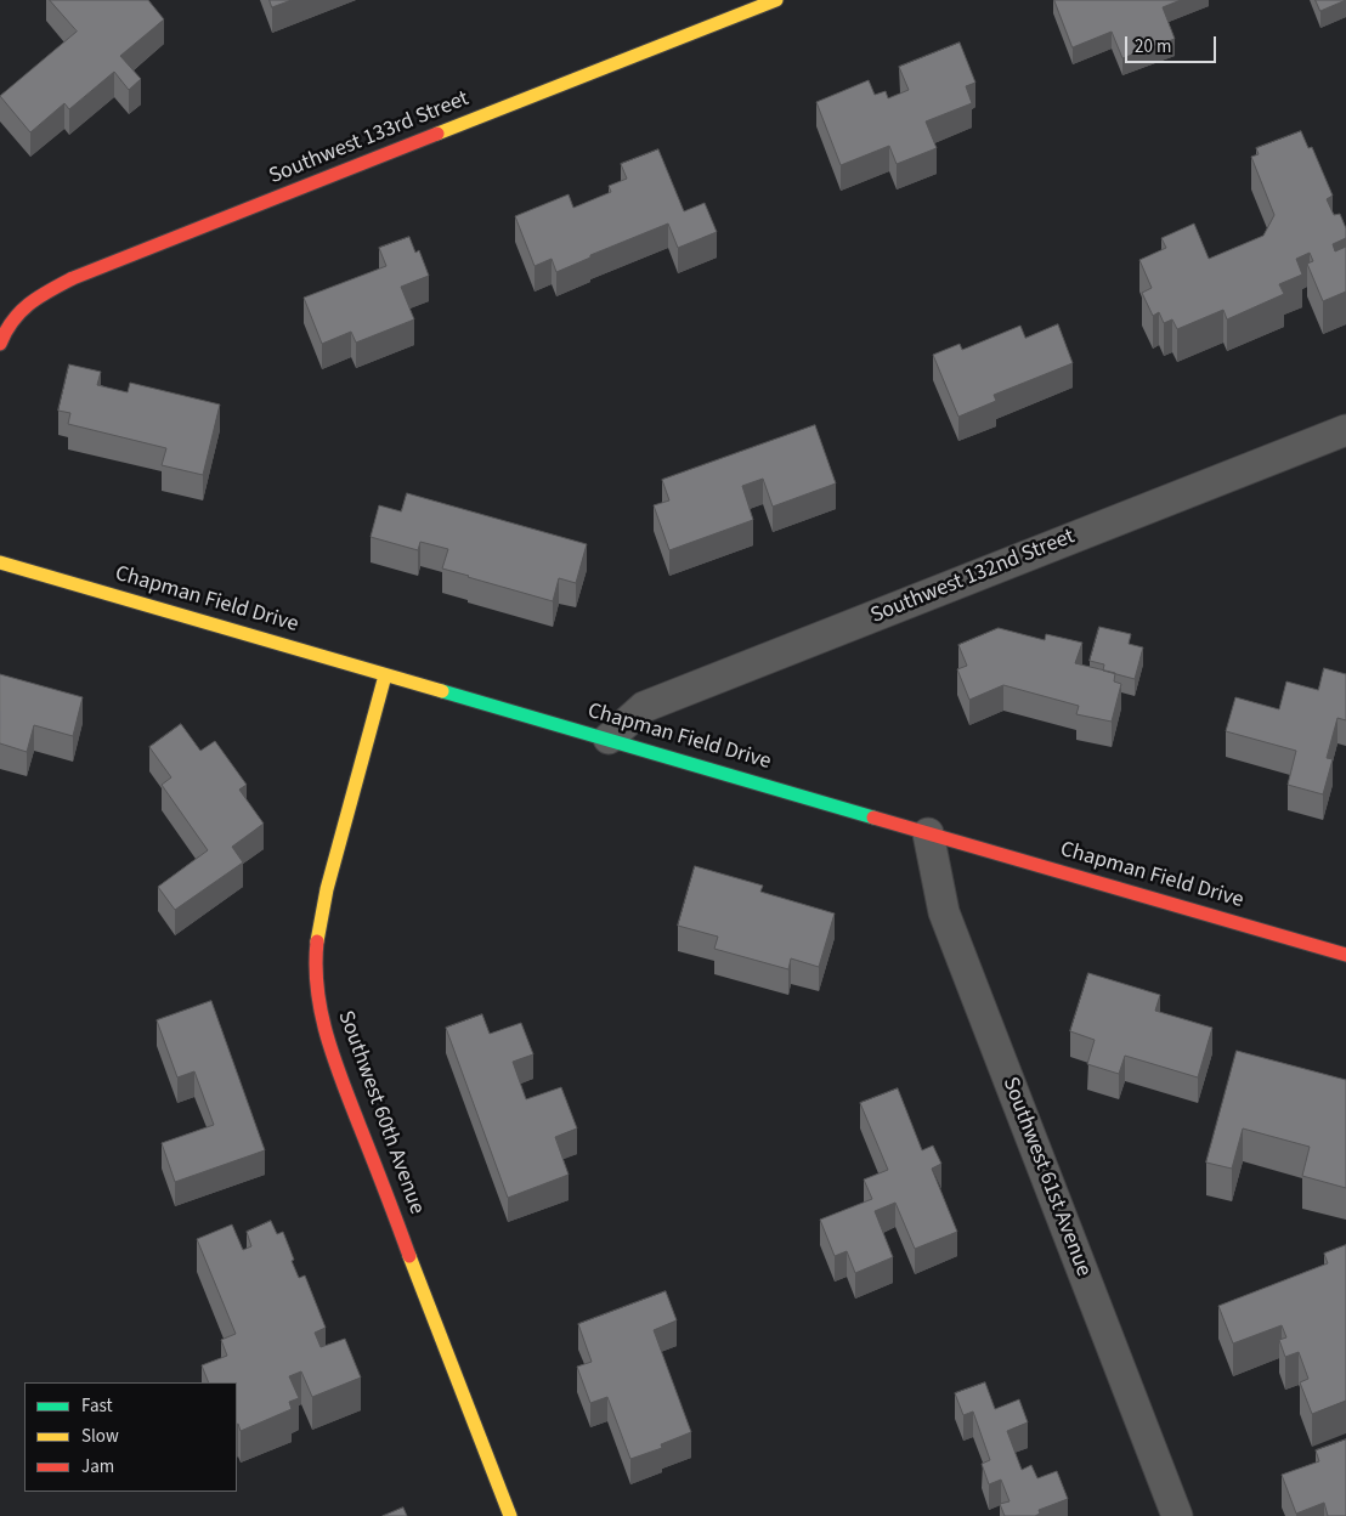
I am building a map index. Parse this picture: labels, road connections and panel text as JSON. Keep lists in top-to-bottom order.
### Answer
{
  "streets": {
    "street": [
      "Southwest 133rd Street",
      "Southwest 132nd Street",
      "Chapman Field Drive",
      "Southwest 60th Avenue",
      "Southwest 61st Avenue"
    ]
  },
  "crossings": [
    ["Southwest 132nd Street", "Chapman Field Drive"],
    ["Chapman Field Drive", "Southwest 60th Avenue"],
    ["Chapman Field Drive", "Southwest 61st Avenue"]
  ],
  "legend": ["Fast", "Slow", "Jam"],
  "scale_bar": "20 m"
}
